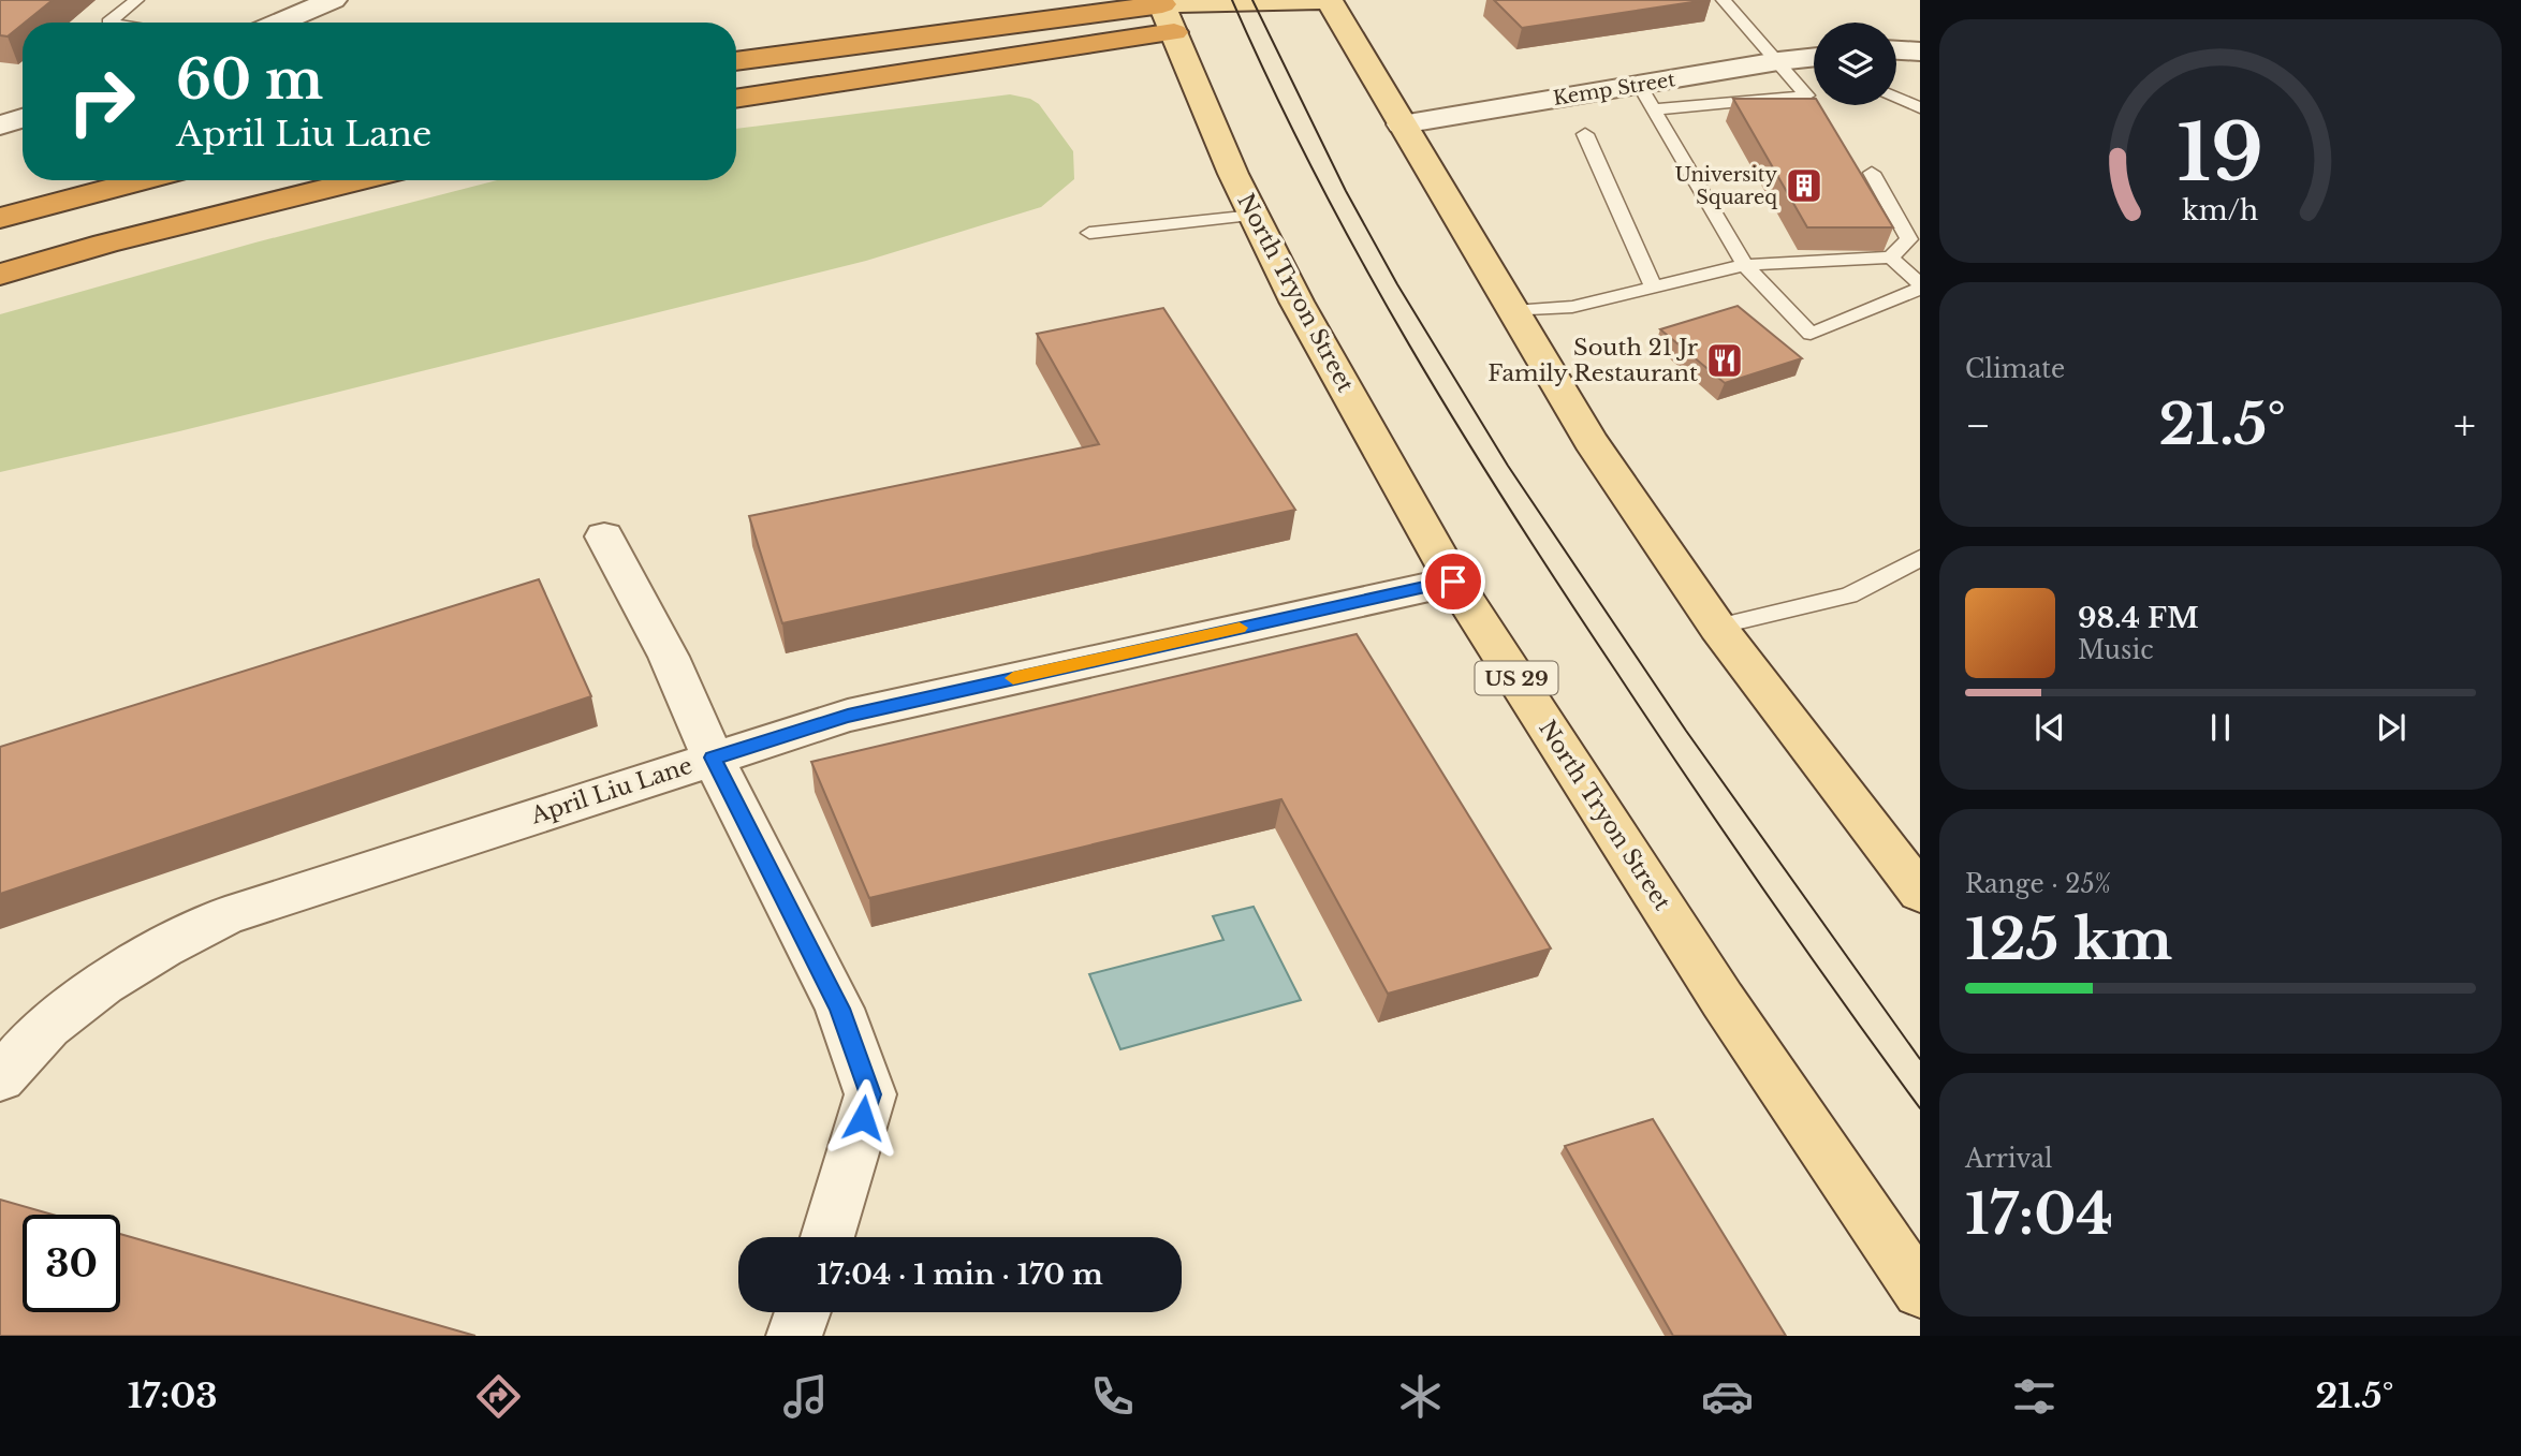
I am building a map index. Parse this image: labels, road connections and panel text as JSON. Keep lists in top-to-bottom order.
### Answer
{
  "streets": {
    "main road": ["North Tryon Street", "US 29"],
    "street": ["Kemp Street", "April Liu Lane"]
  },
  "crossings": [
    ["North Tryon Street", "April Liu Lane"]
  ],
  "places": {
    "building": ["University Squareq"],
    "restaurant": ["South 21 Jr Family Restaurant"]
  },
  "page": {
    "turn": ["60 m", "April Liu Lane"],
    "tile": [
      "Climate",
      ["Range · 25%", "125 km"],
      ["Arrival", "17:04"]
    ],
    "heat": ["−", "21.5°", "+"],
    "song": ["98.4 FM", "Music"],
    "limit": "30",
    "trip": "17:04 · 1 min · 170 m",
    "tabs": ["17:03", "21.5°"],
    "gauge": ["19", "km/h"]
  }
}
